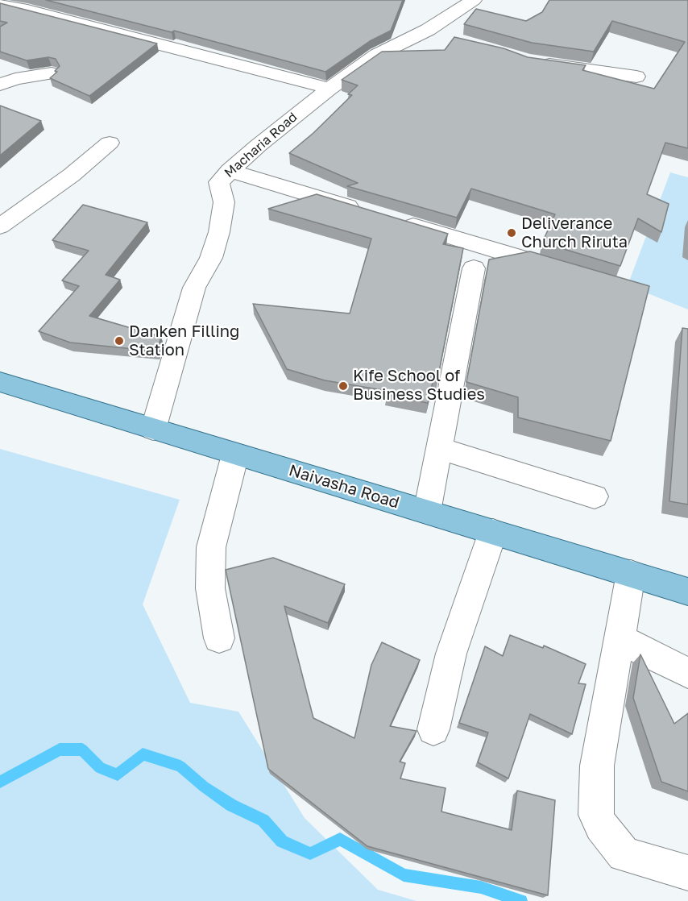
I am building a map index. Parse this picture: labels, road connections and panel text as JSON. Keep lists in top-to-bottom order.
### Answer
{
  "streets": {
    "main road": ["Naivasha Road"],
    "street": ["Macharia Road"]
  },
  "crossings": [
    ["Macharia Road", "Naivasha Road"]
  ],
  "places": ["Deliverance Church Riruta", "Danken Filling Station", "Kife School of Business Studies"]
}
